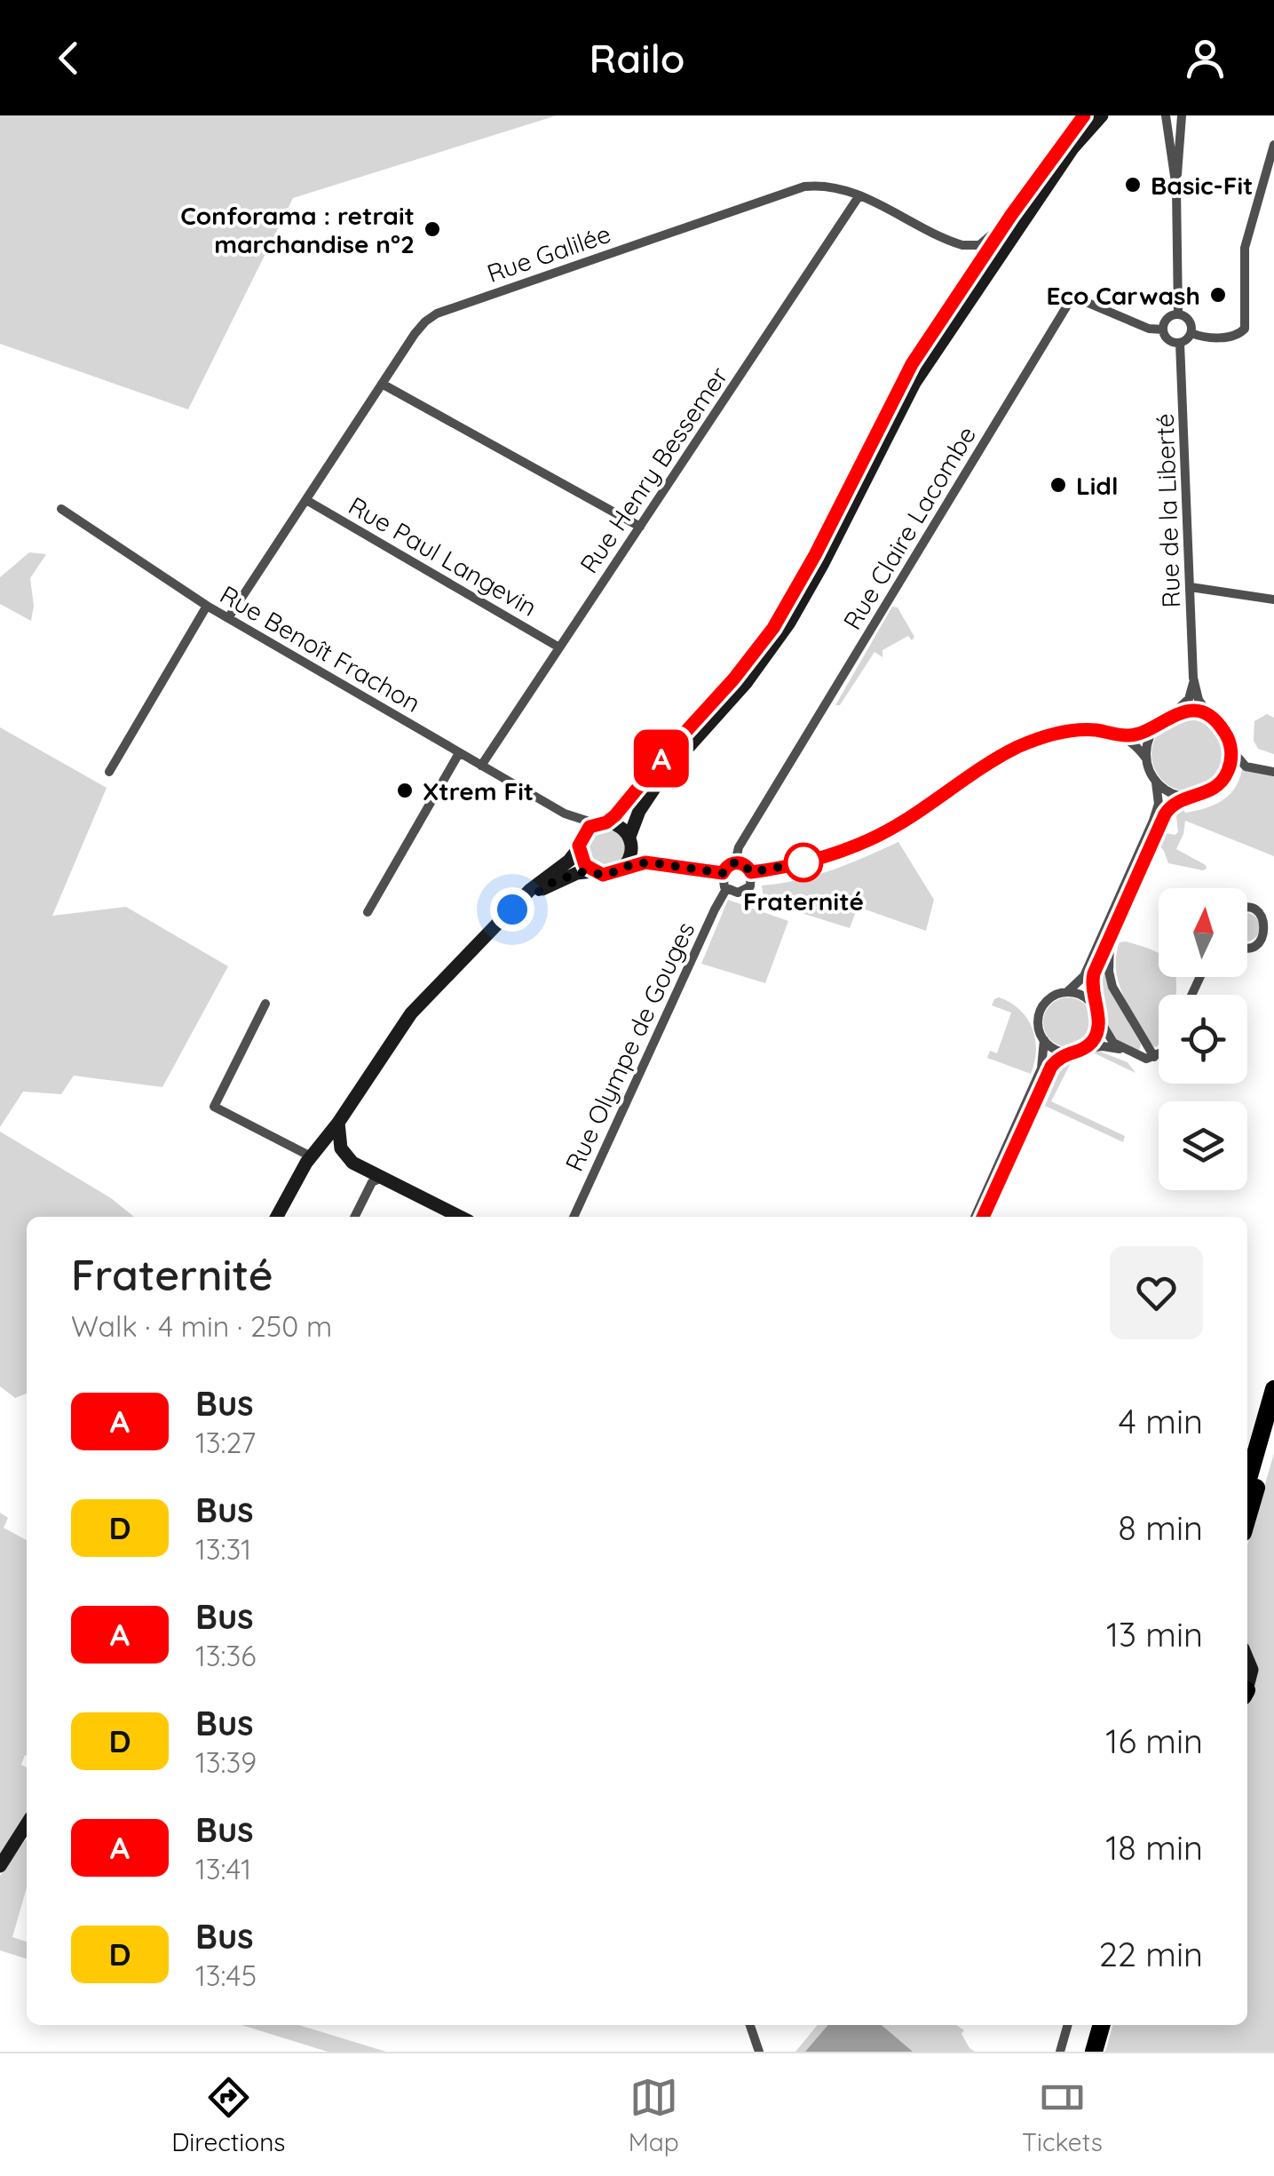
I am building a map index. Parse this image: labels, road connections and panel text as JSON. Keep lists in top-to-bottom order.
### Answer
{
  "streets": {
    "street": [
      "Rue Galilée",
      "Rue Henry Bessemer",
      "Rue de la Liberté",
      "Rue Claire Lacombe",
      "Rue Paul Langevin",
      "Rue Benoît Frachon",
      "Rue Olympe de Gouges"
    ]
  },
  "crossings": [
    ["Rue Galilée", "Rue Henry Bessemer"],
    ["Rue Galilée", "Rue Paul Langevin"],
    ["Rue Galilée", "Rue Benoît Frachon"],
    ["Rue Henry Bessemer", "Rue Paul Langevin"],
    ["Rue Henry Bessemer", "Rue Benoît Frachon"],
    ["Rue de la Liberté", "Rue Claire Lacombe"],
    ["Rue Claire Lacombe", "Rue Olympe de Gouges"]
  ],
  "places": [
    "Basic-Fit",
    "Conforama : retrait marchandise n°2",
    "Eco Carwash",
    "Lidl",
    "Xtrem Fit",
    "Fraternité"
  ],
  "lines": ["bus line A"],
  "north": "top",
  "page": {
    "header": "Railo",
    "on_map": "A",
    "heading": ["Fraternité", "Walk · 4 min · 250 m"],
    "list": [
      {
        "mark": "A",
        "name": "Bus",
        "note": "13:27",
        "value": "4 min"
      },
      {
        "mark": "D",
        "name": "Bus",
        "note": "13:31",
        "value": "8 min"
      },
      {
        "mark": "A",
        "name": "Bus",
        "note": "13:36",
        "value": "13 min"
      },
      {
        "mark": "D",
        "name": "Bus",
        "note": "13:39",
        "value": "16 min"
      },
      {
        "mark": "A",
        "name": "Bus",
        "note": "13:41",
        "value": "18 min"
      },
      {
        "mark": "D",
        "name": "Bus",
        "note": "13:45",
        "value": "22 min"
      }
    ],
    "tabs": ["Directions", "Map", "Tickets"]
  }
}
